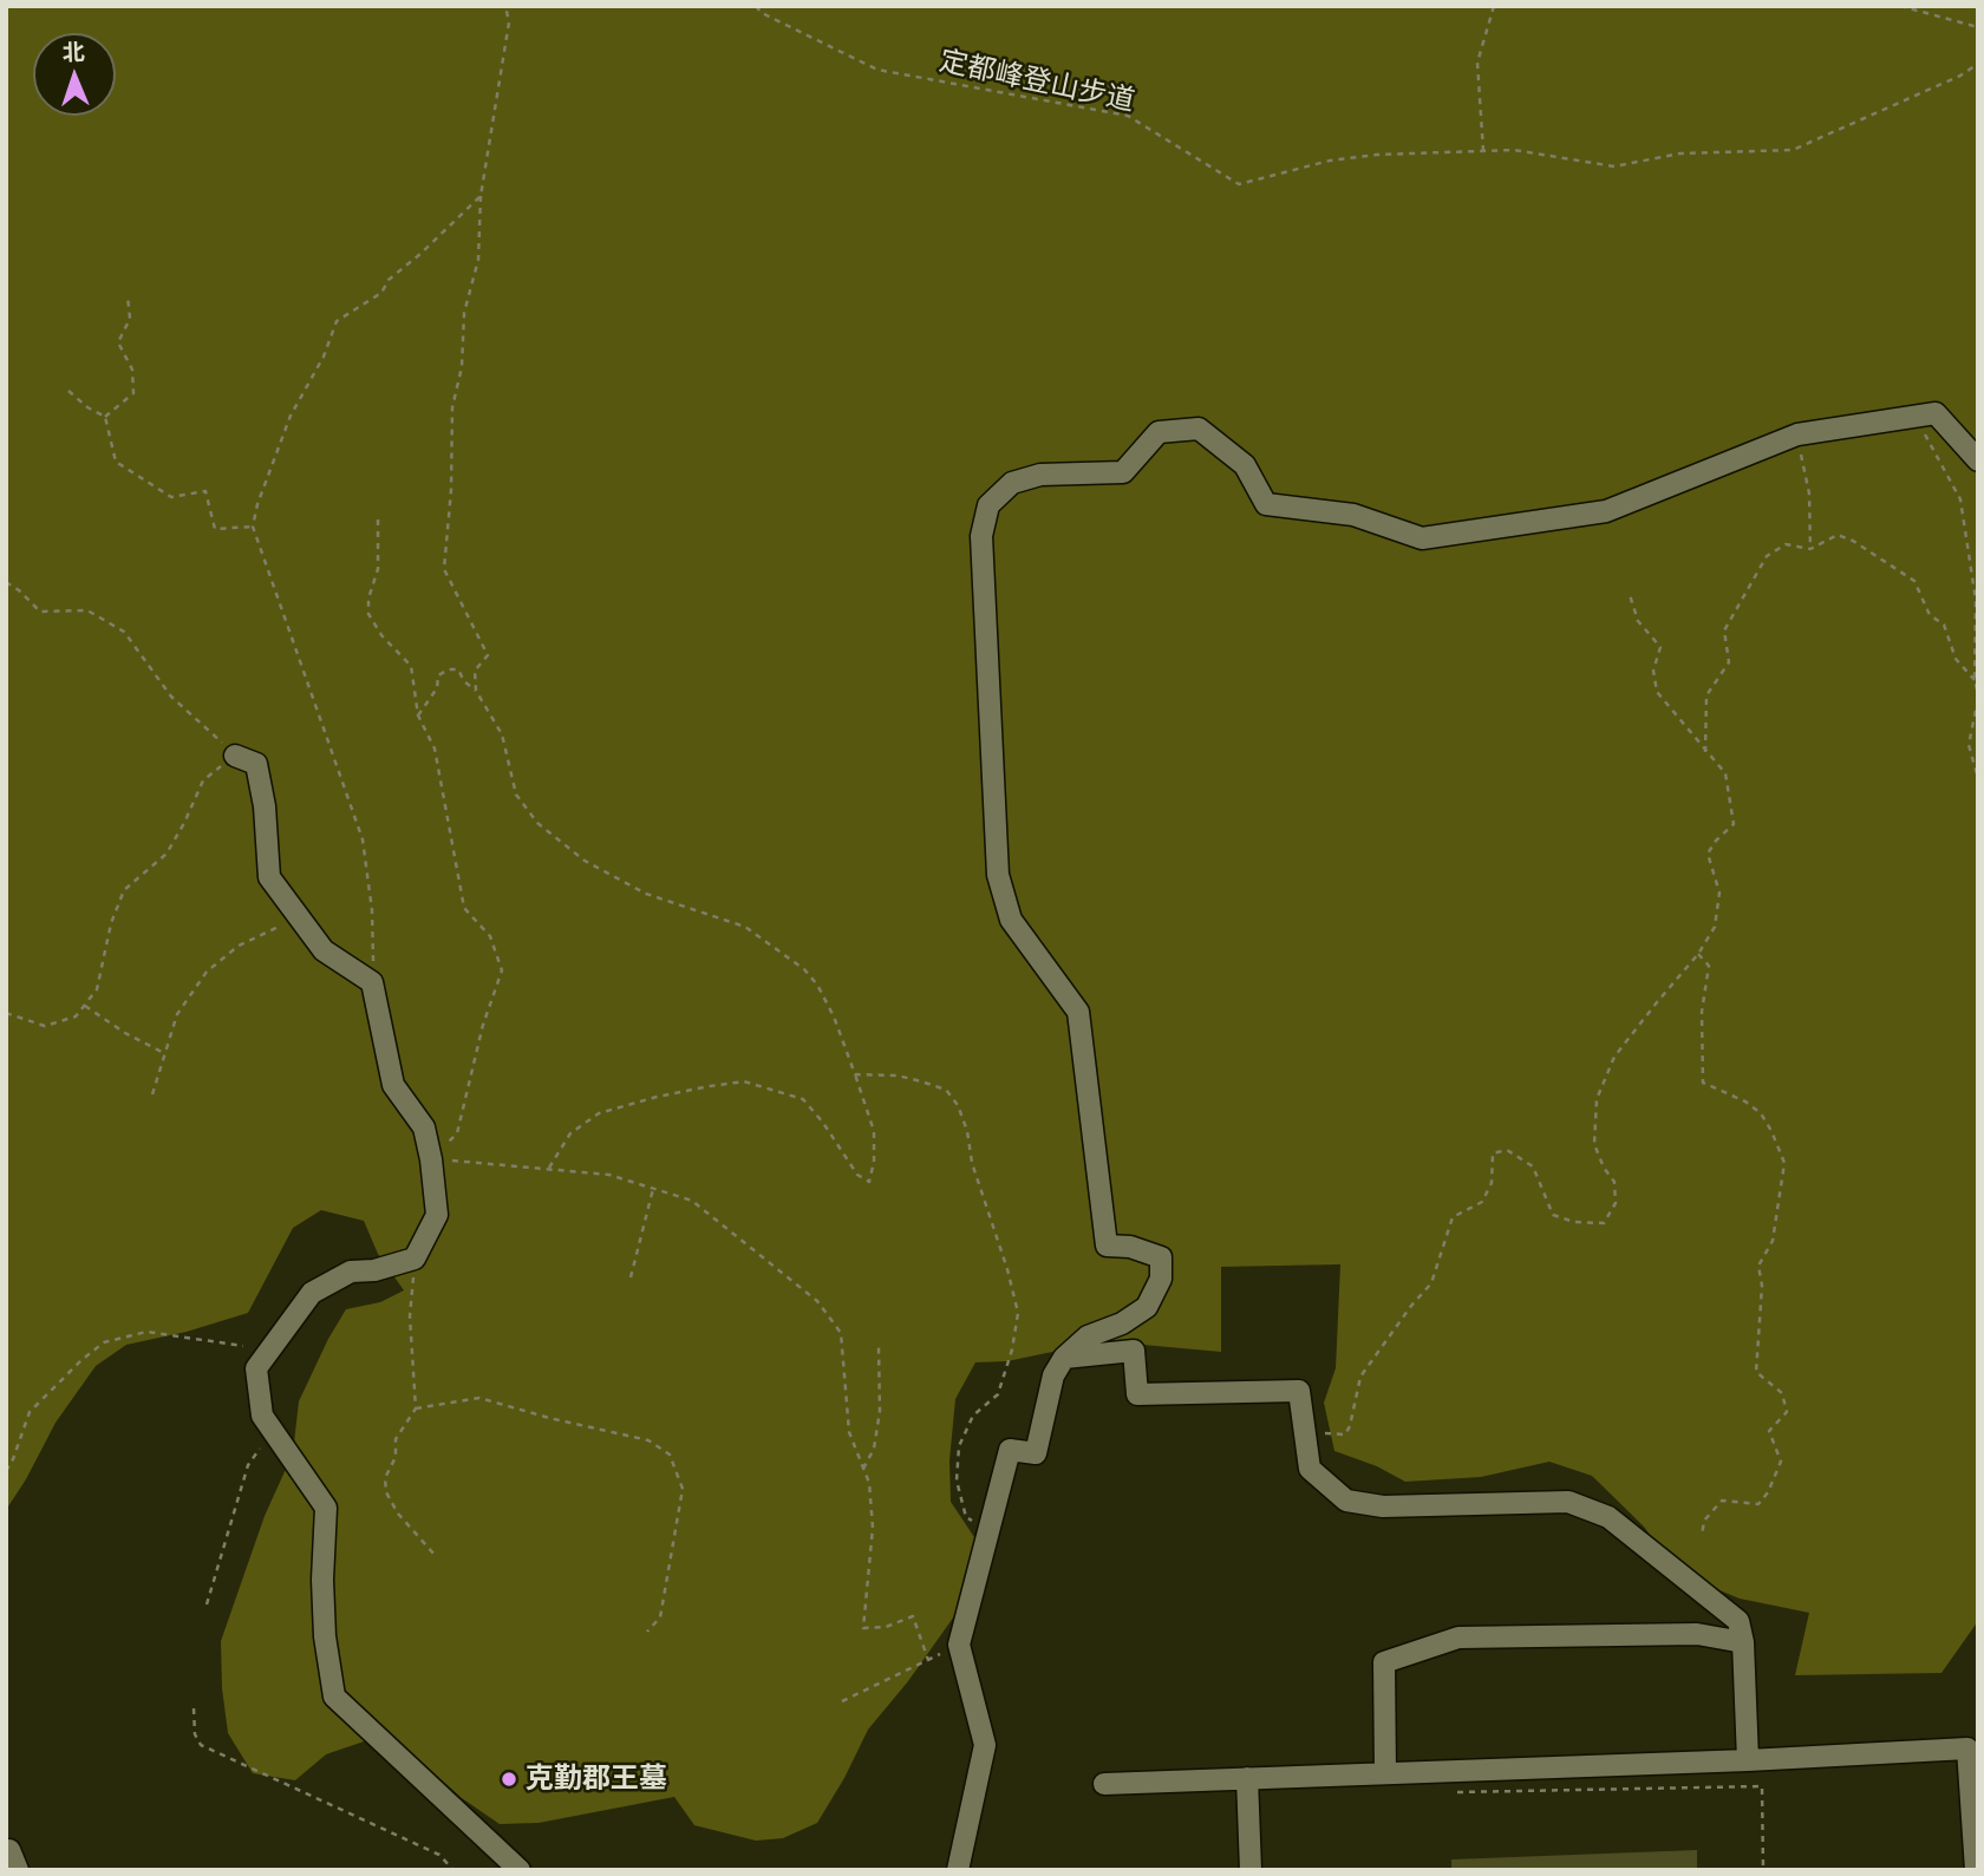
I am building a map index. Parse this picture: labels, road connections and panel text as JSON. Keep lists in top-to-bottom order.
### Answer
{
  "streets": {
    "path": ["定都峰登山步道"]
  },
  "places": ["克勤郡王墓"],
  "north": "top"
}
